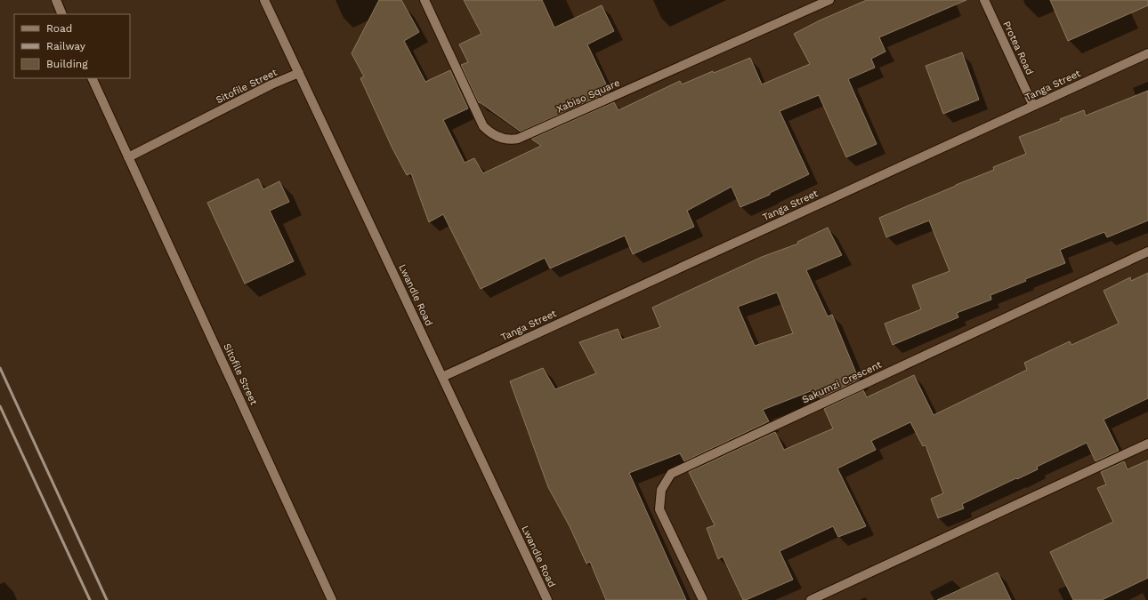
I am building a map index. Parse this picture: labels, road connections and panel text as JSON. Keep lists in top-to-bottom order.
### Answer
{
  "streets": {
    "street": [
      "Protea Road",
      "Tanga Street",
      "Sitofile Street",
      "Xabiso Square",
      "Lwandle Road",
      "Sakumzi Crescent"
    ]
  },
  "crossings": [
    ["Protea Road", "Tanga Street"],
    ["Tanga Street", "Lwandle Road"],
    ["Sitofile Street", "Lwandle Road"]
  ],
  "legend": ["Road", "Railway", "Building"]
}
